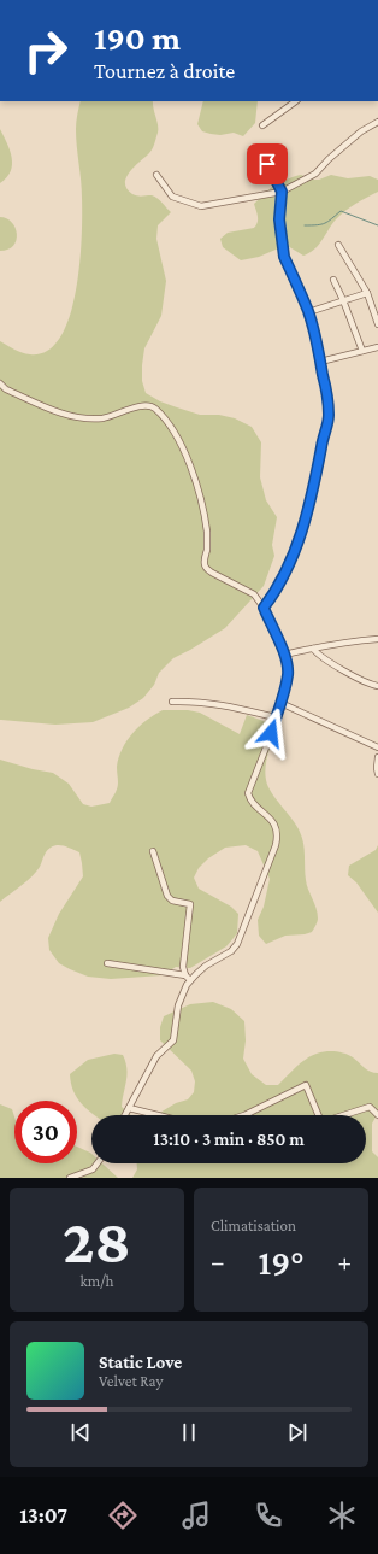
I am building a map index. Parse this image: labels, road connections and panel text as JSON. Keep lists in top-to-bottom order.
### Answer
{
  "page": {
    "turn": ["190 m", "Tournez à droite"],
    "limit": "30",
    "trip": "13:10 · 3 min · 850 m",
    "tile": [
      ["28", "km/h"],
      "Climatisation"
    ],
    "heat": ["−", "19°", "+"],
    "song": ["Static Love", "Velvet Ray"],
    "tabs": "13:07"
  }
}
